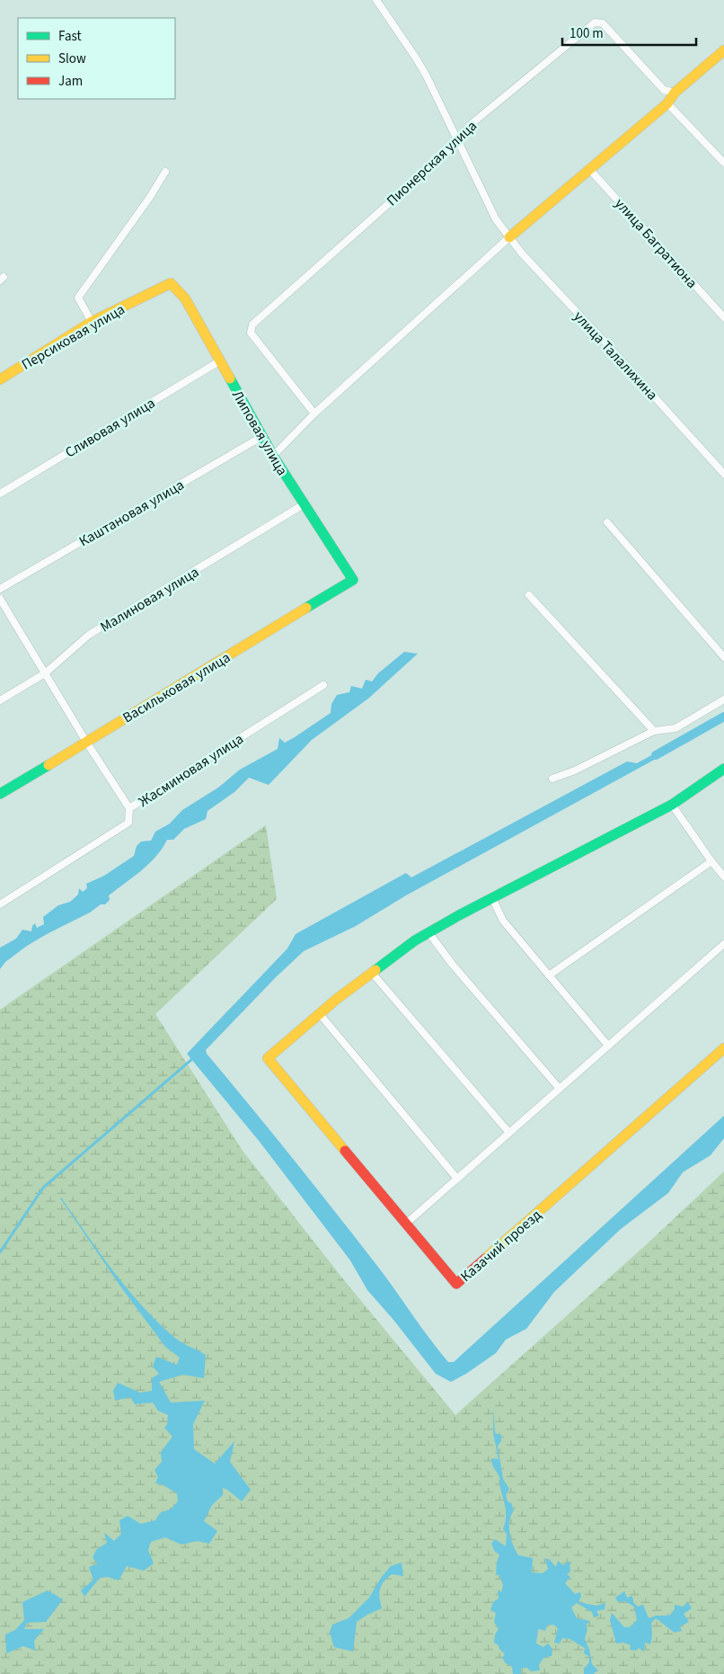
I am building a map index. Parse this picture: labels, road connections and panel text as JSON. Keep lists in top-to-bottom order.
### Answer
{
  "streets": {
    "street": [
      "Пионерская улица",
      "улица Багратиона",
      "Персиковая улица",
      "улица Талалихина",
      "Сливовая улица",
      "Липовая улица",
      "Каштановая улица",
      "Малиновая улица",
      "Васильковая улица",
      "Жасминовая улица",
      "Казачий проезд"
    ]
  },
  "crossings": [
    ["Пионерская улица", "улица Талалихина"],
    ["Персиковая улица", "Липовая улица"],
    ["Сливовая улица", "Липовая улица"],
    ["Липовая улица", "Каштановая улица"],
    ["Липовая улица", "Малиновая улица"],
    ["Липовая улица", "Васильковая улица"]
  ],
  "legend": ["Fast", "Slow", "Jam"],
  "scale_bar": "100 m"
}
